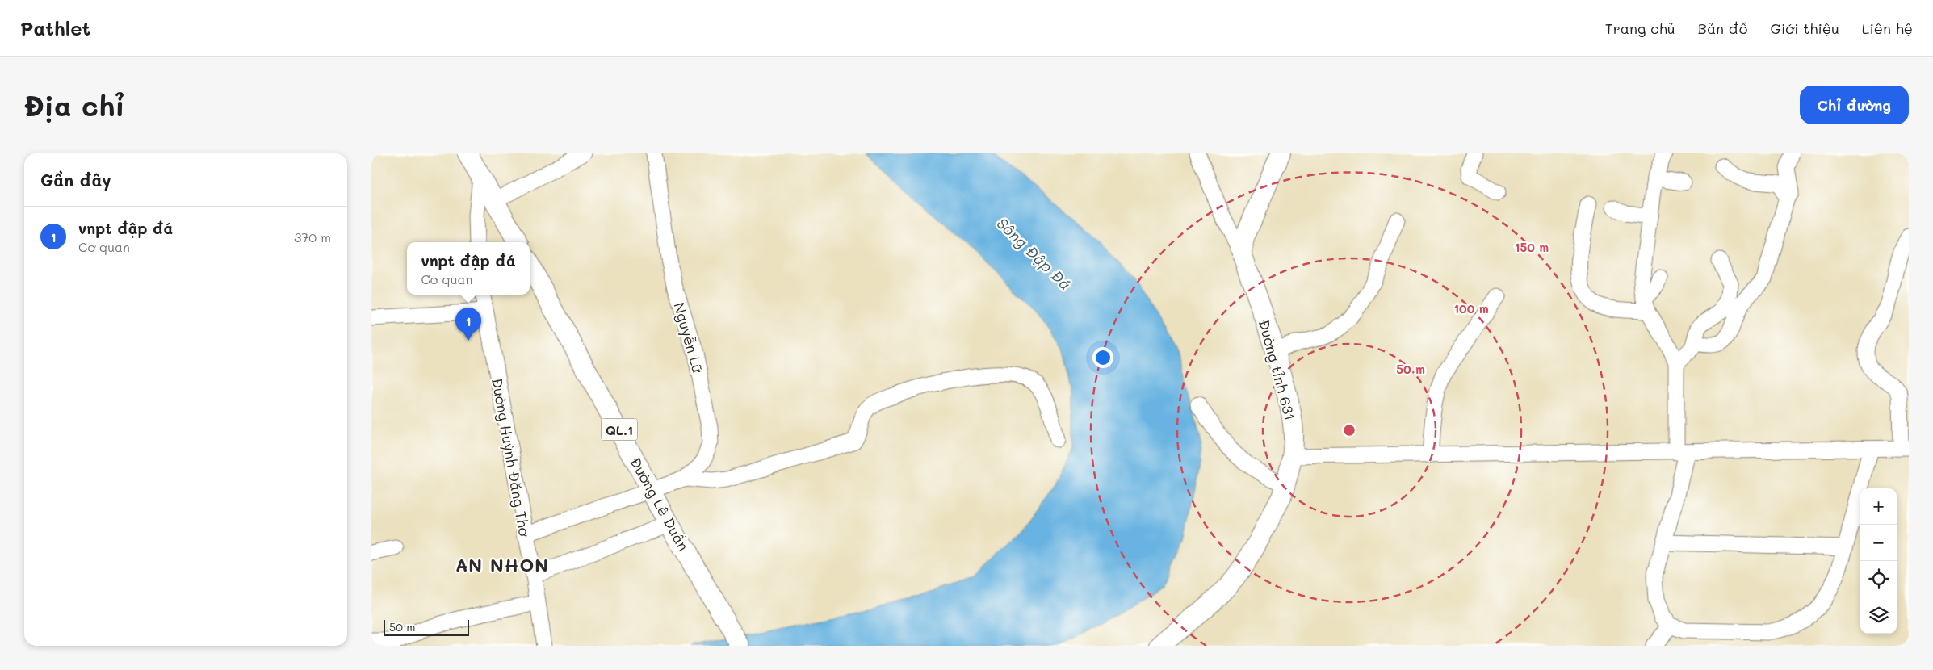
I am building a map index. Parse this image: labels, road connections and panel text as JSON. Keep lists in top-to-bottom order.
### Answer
{
  "streets": {
    "main road": ["Đường tỉnh 631", "QL.1", "Đường Lê Duẩn"],
    "street": ["Nguyễn Lữ", "Đường Huỳnh Đăng Thơ"]
  },
  "crossings": [
    ["Nguyễn Lữ", "Đường Huỳnh Đăng Thơ"],
    ["Nguyễn Lữ", "Đường Lê Duẩn"]
  ],
  "districts": ["AN NHON"],
  "water": ["Sông Đập Đá"],
  "scale_bar": "50 m",
  "page": {
    "header": "Pathlet",
    "nav": [
      "Trang chủ",
      "Bản đồ",
      "Giới thiệu",
      "Liên hệ"
    ],
    "buttons": "Chỉ đường",
    "title": "Địa chỉ",
    "heading": "Gần đây",
    "list": [
      {
        "mark": "1",
        "name": "vnpt đập đá",
        "note": "Cơ quan",
        "value": "370 m"
      }
    ],
    "popup": ["vnpt đập đá", "Cơ quan"],
    "pins": "1",
    "map_buttons": ["+", "−"],
    "scale": "50 m"
  },
  "rings": ["150 m", "100 m", "50 m"]
}
